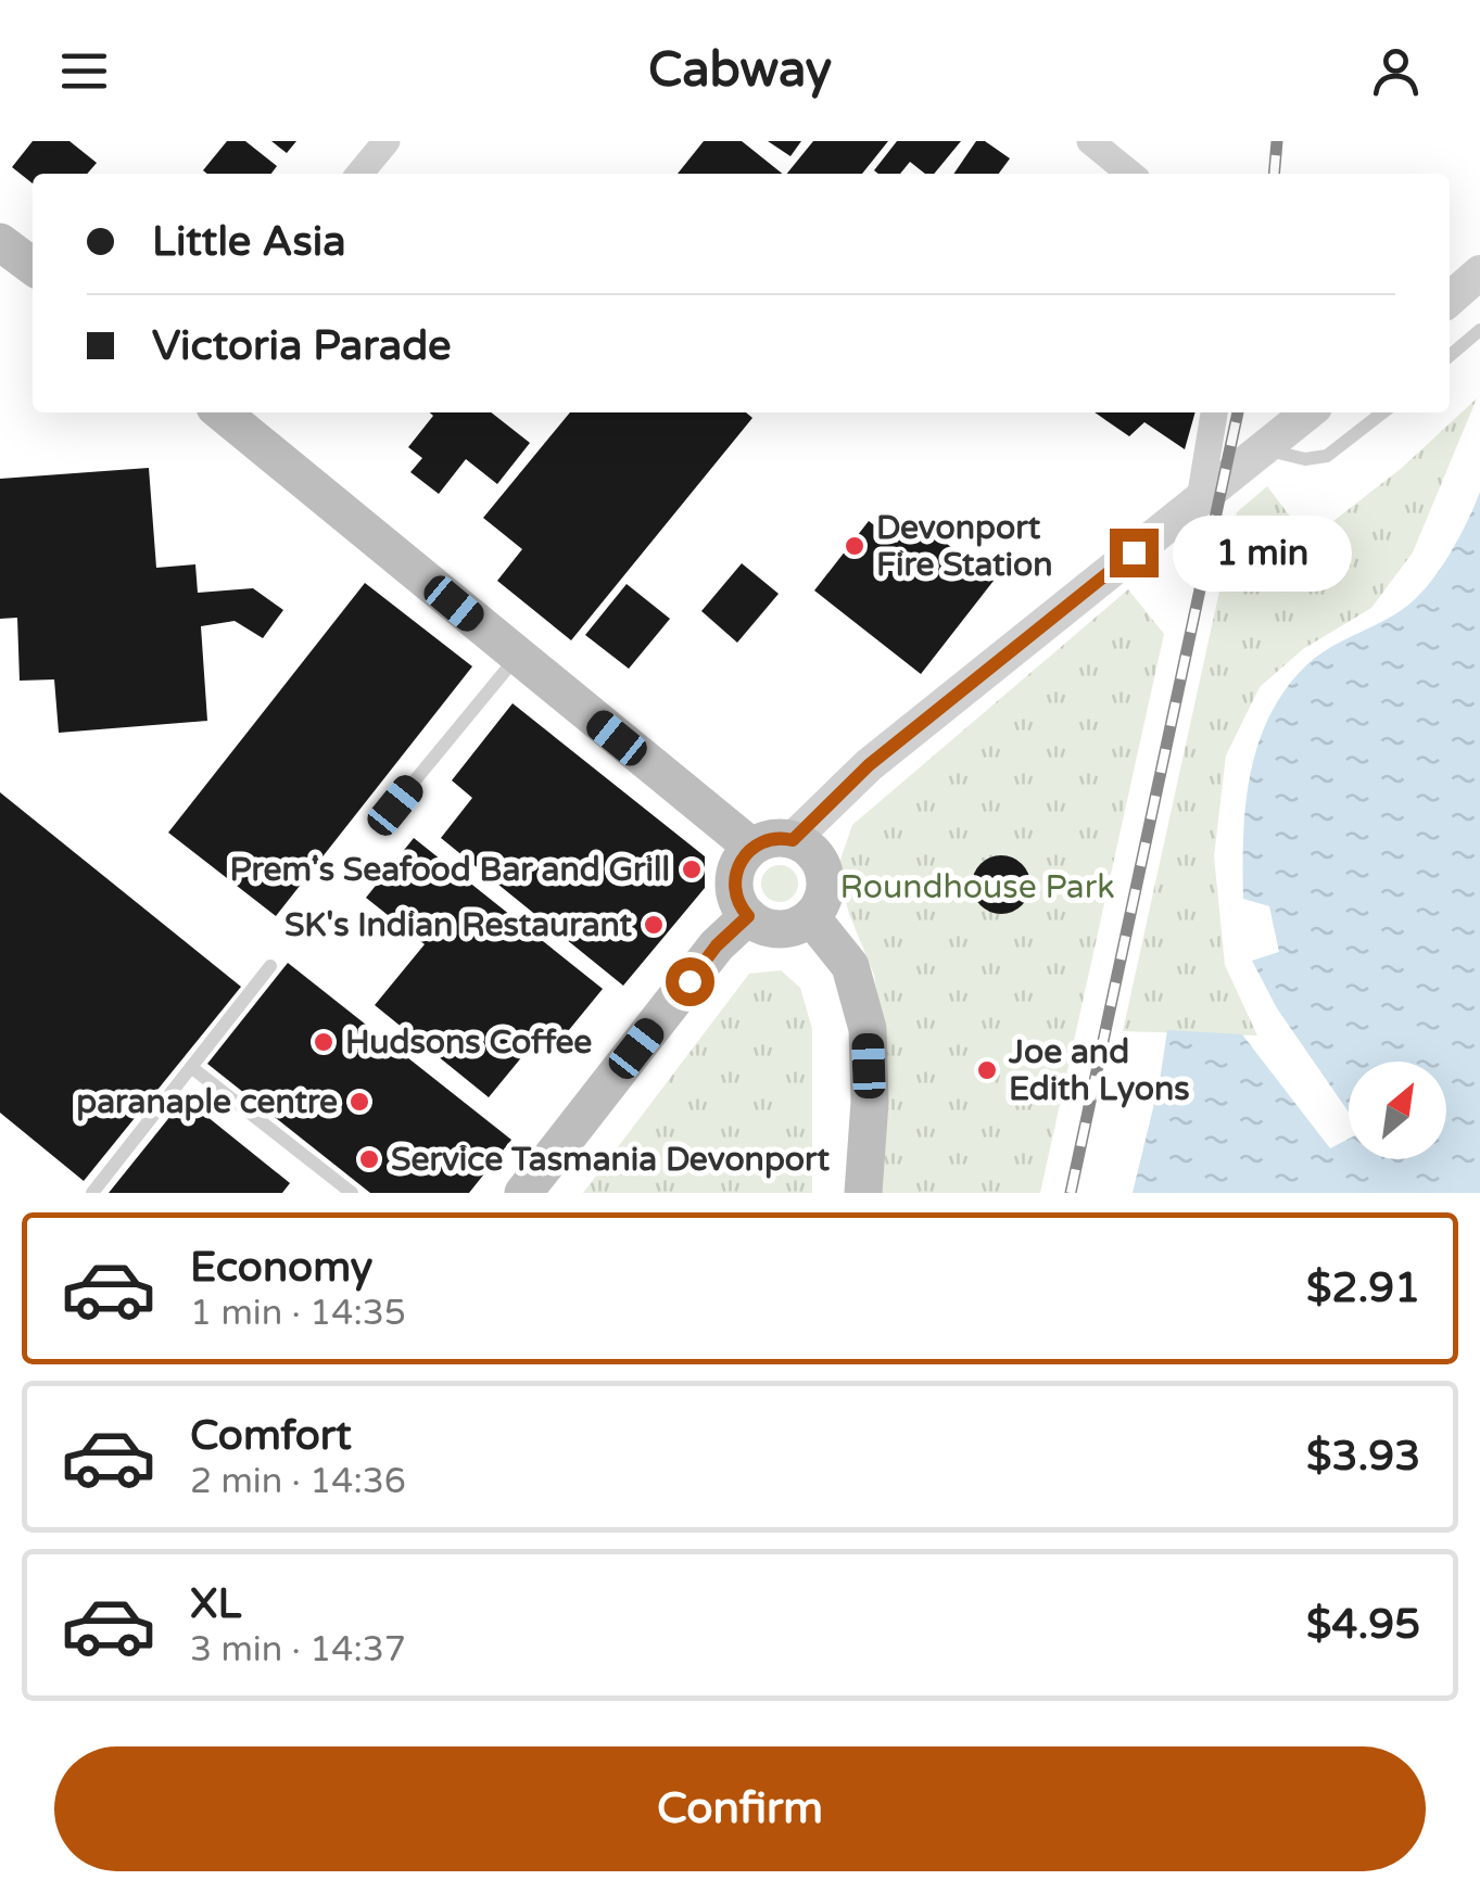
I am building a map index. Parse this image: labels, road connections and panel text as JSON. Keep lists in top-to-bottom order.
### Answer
{
  "parks": ["Roundhouse Park"],
  "places": [
    "Devonport Fire Station",
    "Prem's Seafood Bar and Grill",
    "SK's Indian Restaurant",
    "Hudsons Coffee",
    "Joe and Edith Lyons",
    "paranaple centre",
    "Service Tasmania Devonport"
  ],
  "north": "top right",
  "page": {
    "header": "Cabway",
    "banner": ["Little Asia", "Victoria Parade"],
    "bubble": "1 min",
    "list": [
      {
        "name": "Economy",
        "note": "1 min · 14:35",
        "value": "$2.91"
      },
      {
        "name": "Comfort",
        "note": "2 min · 14:36",
        "value": "$3.93"
      },
      {
        "name": "XL",
        "note": "3 min · 14:37",
        "value": "$4.95"
      }
    ],
    "buttons": "Confirm"
  }
}
